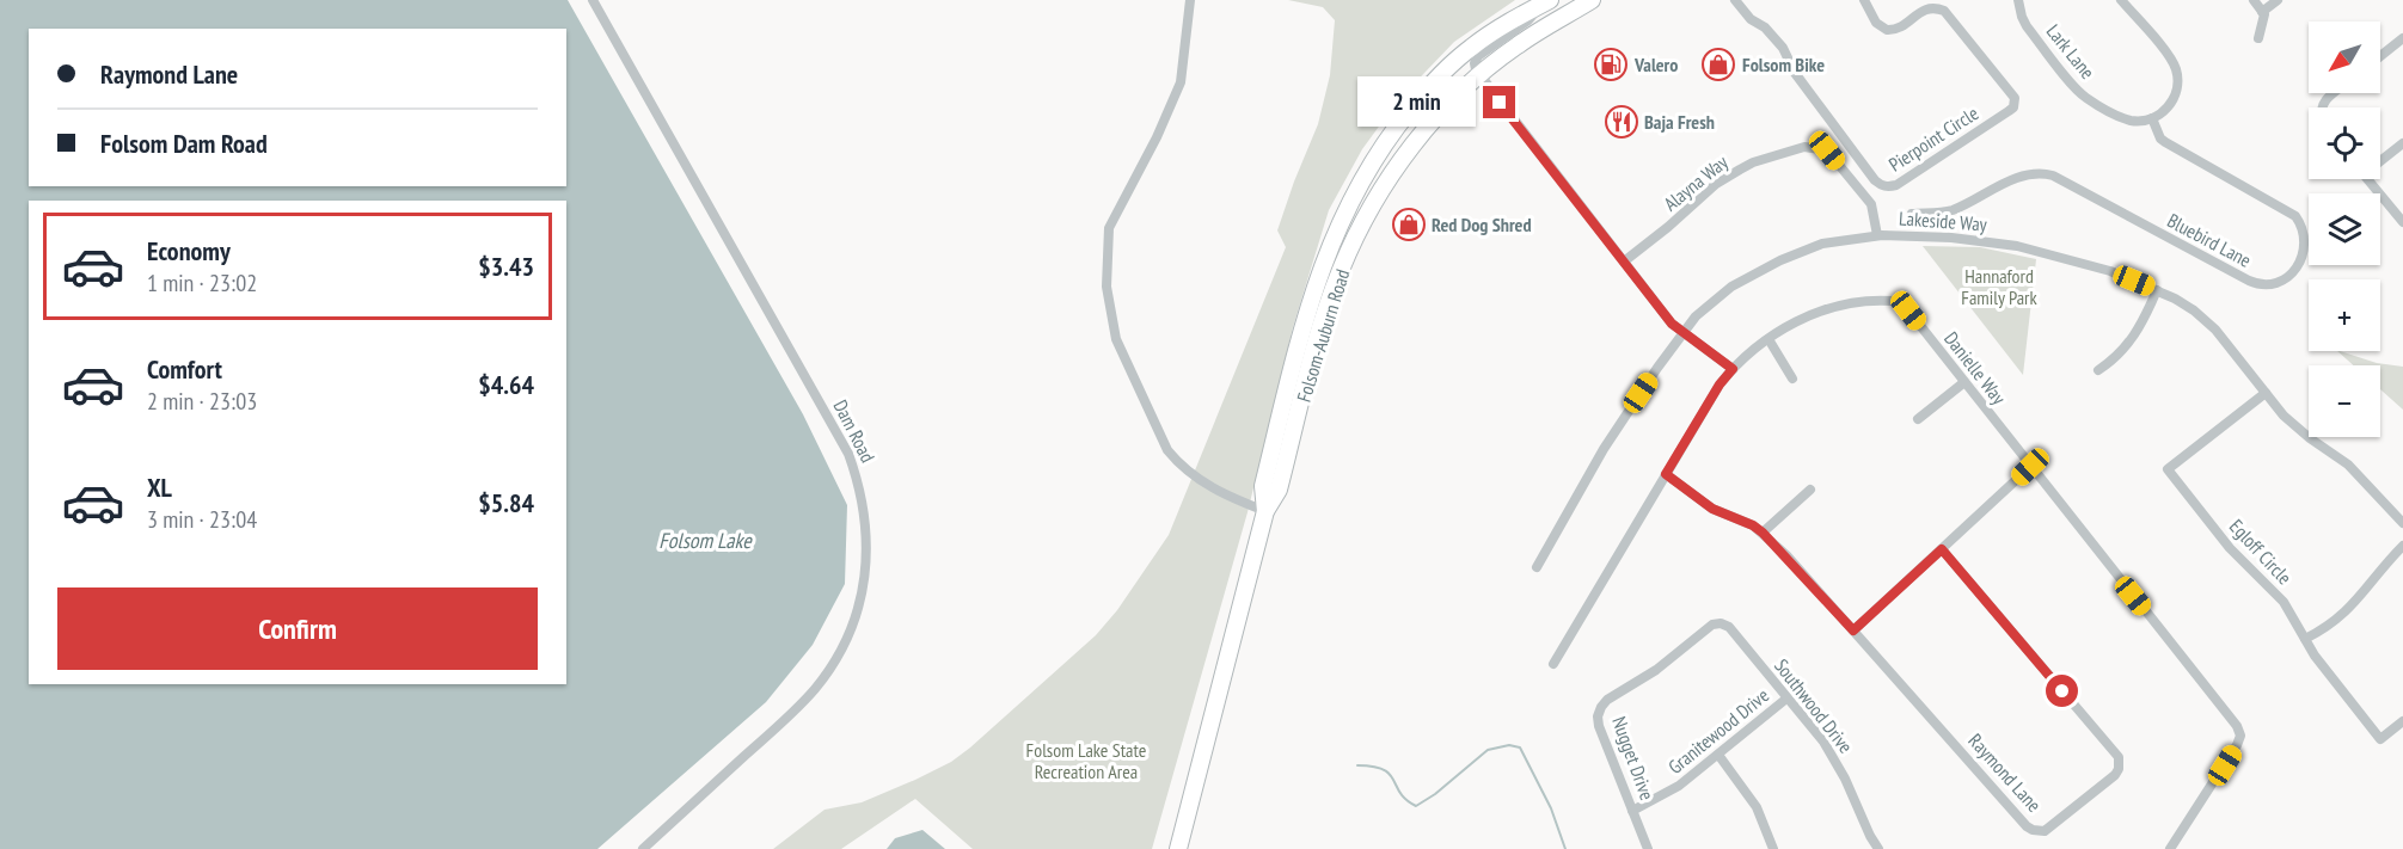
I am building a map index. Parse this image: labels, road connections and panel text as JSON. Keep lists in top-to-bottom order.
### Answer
{
  "streets": {
    "main road": ["Folsom-Auburn Road"],
    "street": [
      "Lark Lane",
      "Pierpoint Circle",
      "Alayna Way",
      "Lakeside Way",
      "Bluebird Lane",
      "Danielle Way",
      "Dam Road",
      "Egloff Circle",
      "Southwood Drive",
      "Granitewood Drive",
      "Nugget Drive",
      "Raymond Lane"
    ]
  },
  "crossings": [
    ["Lark Lane", "Bluebird Lane"],
    ["Alayna Way", "Lakeside Way"],
    ["Lakeside Way", "Egloff Circle"],
    ["Danielle Way", "Raymond Lane"],
    ["Southwood Drive", "Granitewood Drive"],
    ["Southwood Drive", "Nugget Drive"],
    ["Granitewood Drive", "Nugget Drive"]
  ],
  "water": ["Folsom Lake"],
  "parks": ["Hannaford Family Park", "Folsom Lake State Recreation Area"],
  "places": {
    "fuel station": ["Valero"],
    "shop": ["Folsom Bike", "Red Dog Shred"],
    "restaurant": ["Baja Fresh"]
  },
  "north": "bottom left",
  "page": {
    "map_buttons": ["+", "−"],
    "banner": ["Raymond Lane", "Folsom Dam Road"],
    "bubble": "2 min",
    "list": [
      {
        "name": "Economy",
        "note": "1 min · 23:02",
        "value": "$3.43"
      },
      {
        "name": "Comfort",
        "note": "2 min · 23:03",
        "value": "$4.64"
      },
      {
        "name": "XL",
        "note": "3 min · 23:04",
        "value": "$5.84"
      }
    ],
    "buttons": "Confirm"
  }
}
